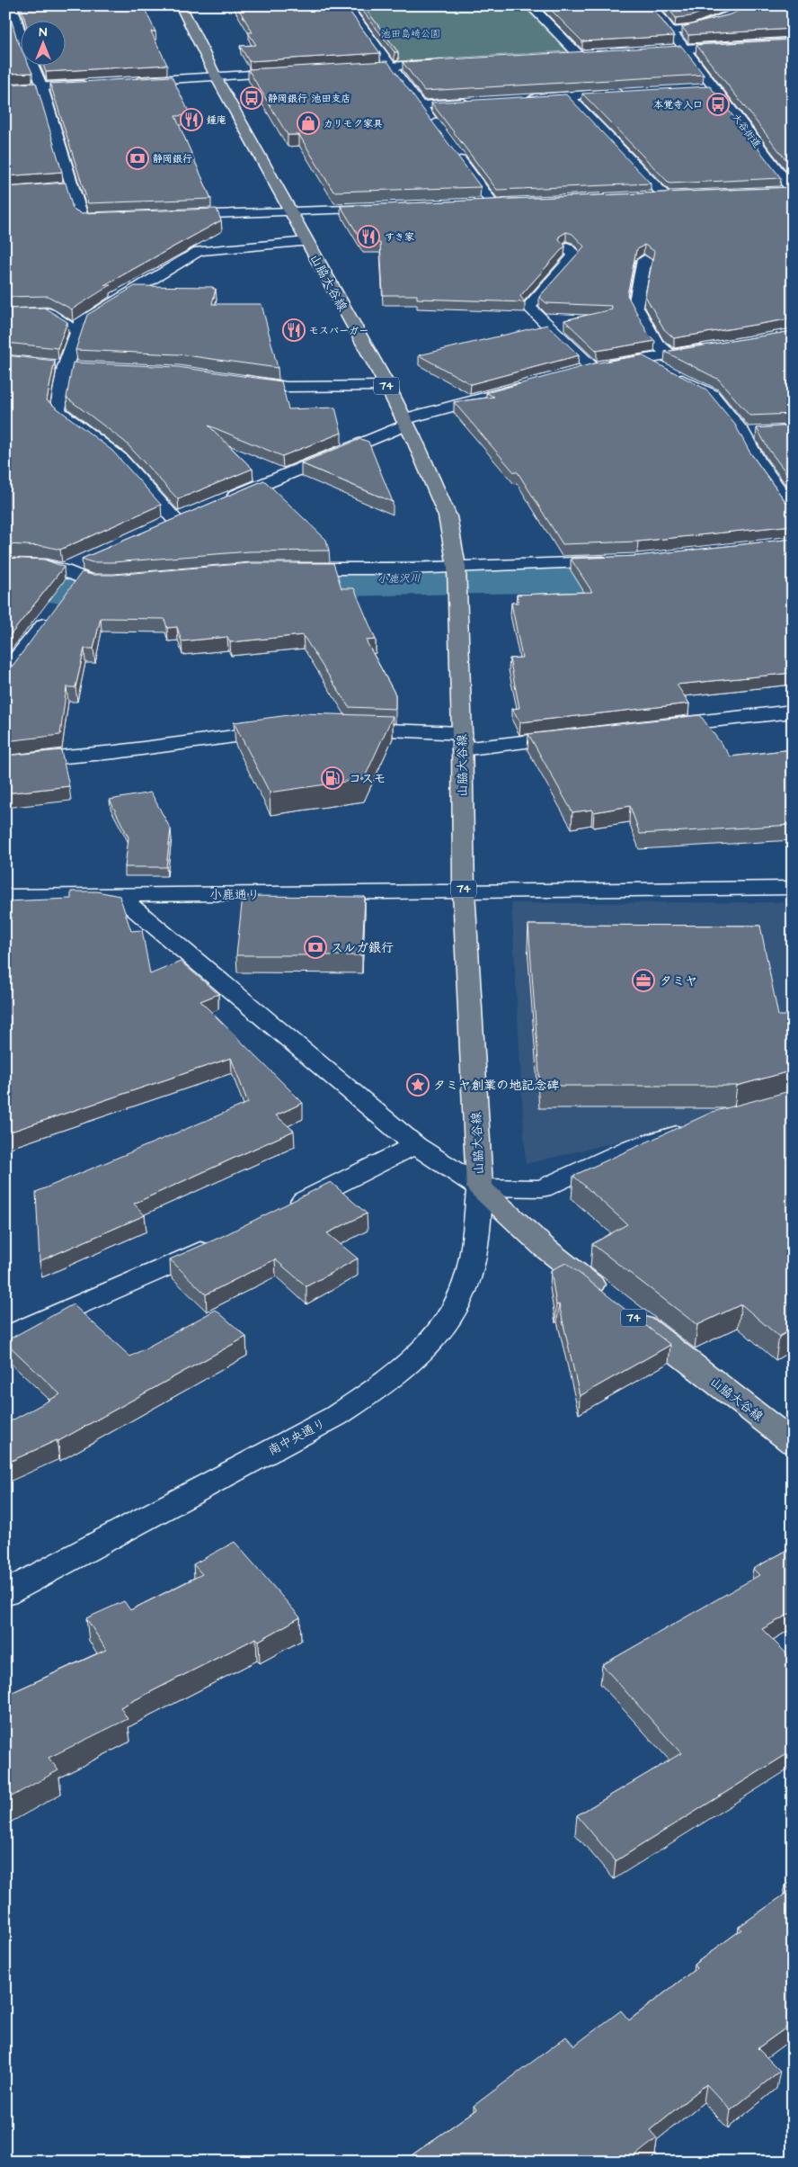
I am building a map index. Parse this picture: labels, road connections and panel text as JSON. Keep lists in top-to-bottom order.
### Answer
{
  "streets": {
    "main road": ["山脇大谷線", "74"],
    "street": ["大谷街道", "小鹿通り", "南中央通り"]
  },
  "crossings": [
    ["山脇大谷線", "小鹿通り"],
    ["山脇大谷線", "南中央通り"]
  ],
  "water": ["小鹿沢川"],
  "parks": ["池田島崎公園"],
  "places": {
    "bus stop": ["静岡銀行 池田支店", "本覚寺入口"],
    "restaurant": ["鍾庵", "すき家", "モスバーガー"],
    "shop": ["カリモク家具"],
    "bank": ["静岡銀行", "スルガ銀行"],
    "fuel station": ["コスモ"],
    "office": ["タミヤ"],
    "place": ["タミヤ創業の地記念碑"]
  },
  "north": "top"
}
